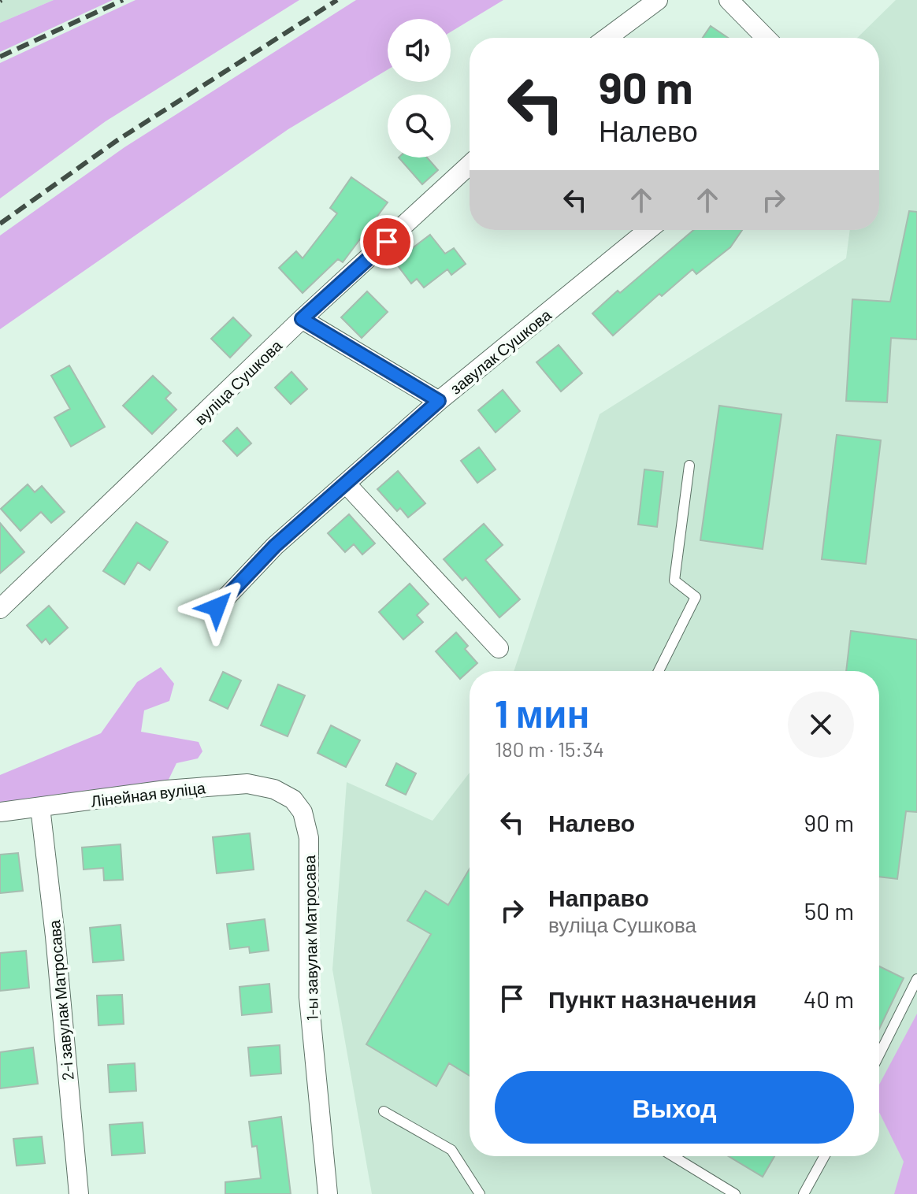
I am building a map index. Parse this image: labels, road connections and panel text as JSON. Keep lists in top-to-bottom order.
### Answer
{
  "streets": {
    "street": [
      "завулак Сушкова",
      "вуліца Сушкова",
      "Лінейная вуліца",
      "1-ы завулак Матросава",
      "2-і завулак Матросава"
    ]
  },
  "crossings": [
    ["Лінейная вуліца", "1-ы завулак Матросава"],
    ["Лінейная вуліца", "2-і завулак Матросава"]
  ],
  "page": {
    "turn": ["90 m", "Налево"],
    "heading": ["1 мин", "180 m · 15:34"],
    "list": [
      {
        "name": "Налево",
        "value": "90 m"
      },
      {
        "name": "Направо",
        "note": "вуліца Сушкова",
        "value": "50 m"
      },
      {
        "name": "Пункт назначения",
        "value": "40 m"
      }
    ],
    "buttons": "Выход"
  }
}
